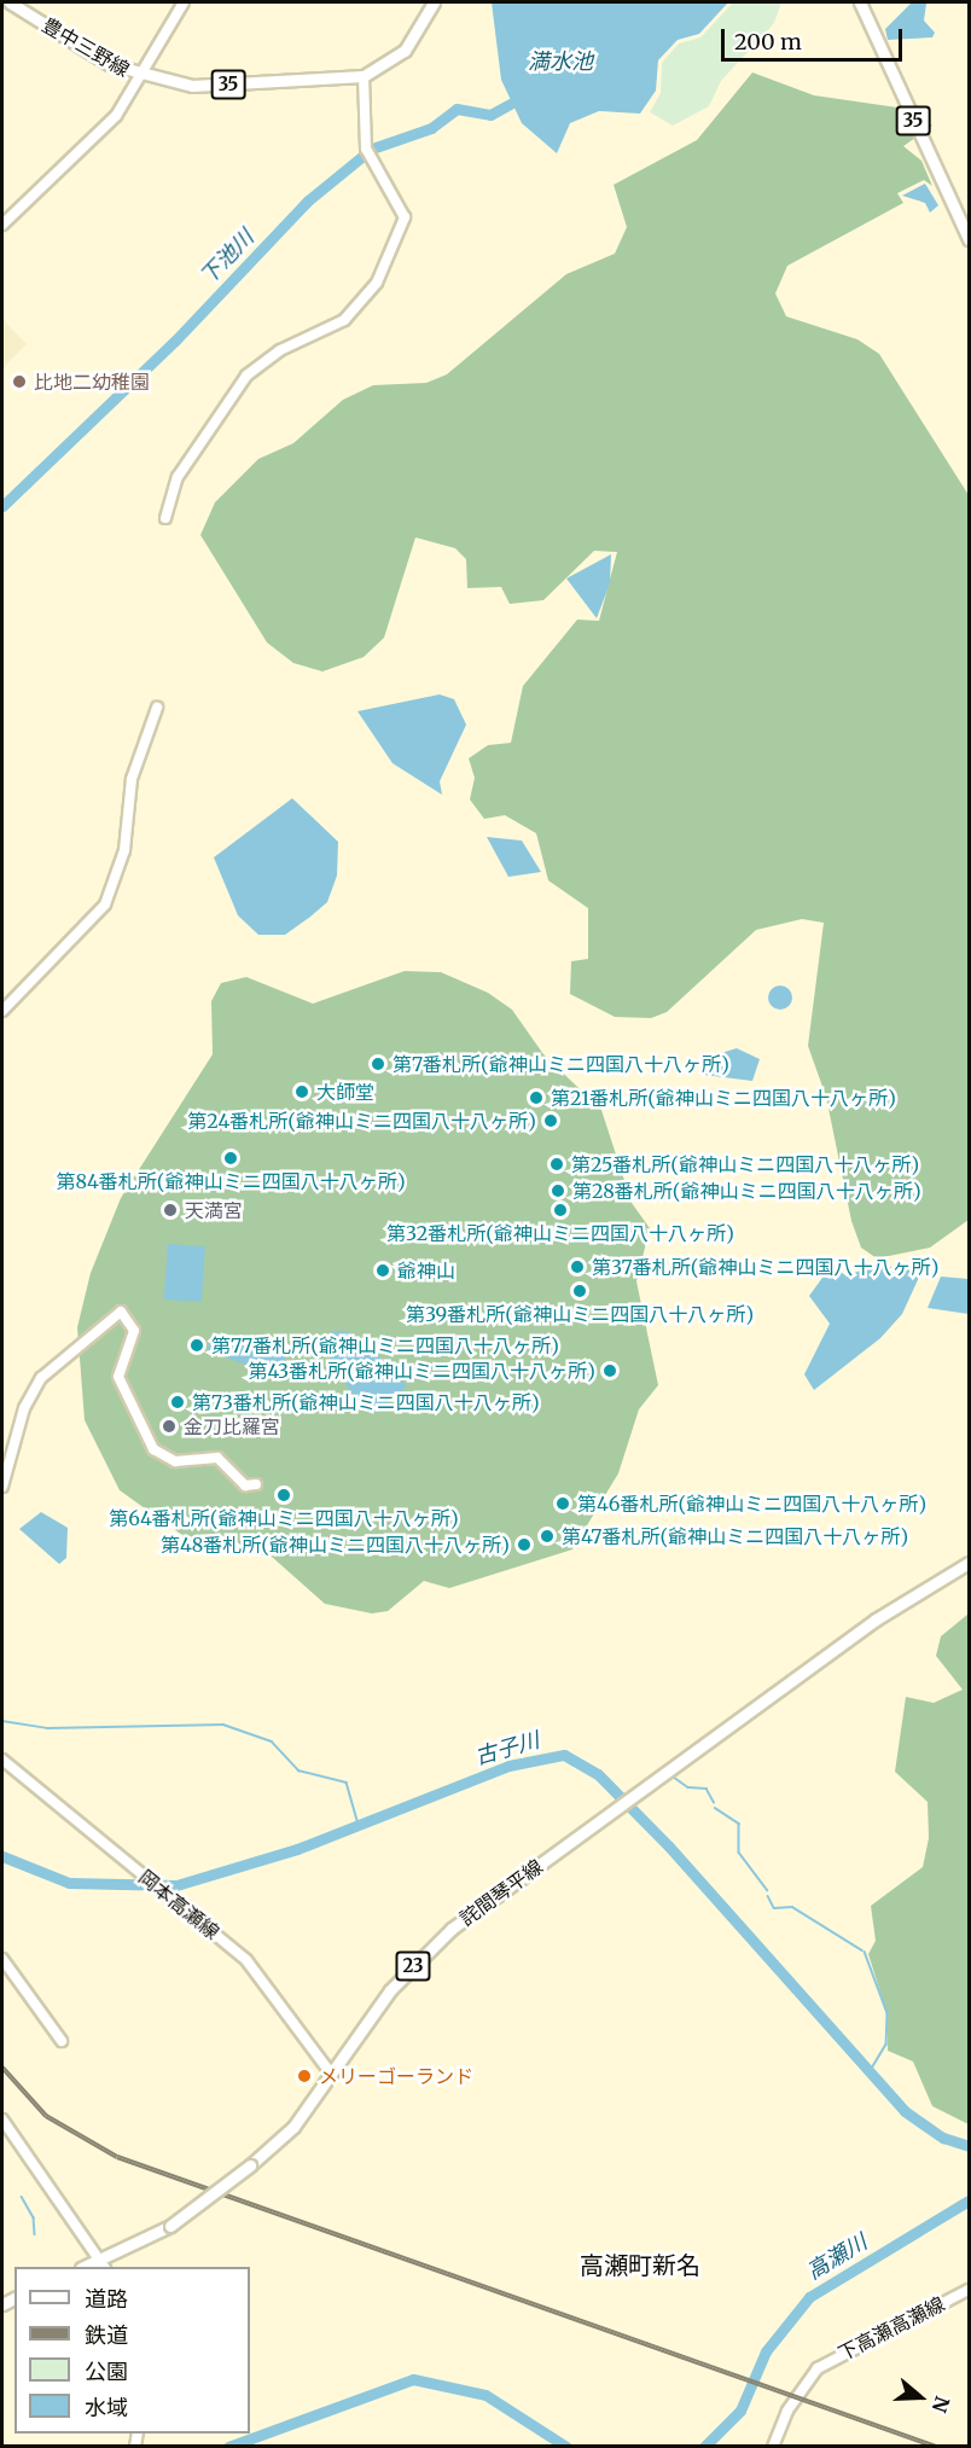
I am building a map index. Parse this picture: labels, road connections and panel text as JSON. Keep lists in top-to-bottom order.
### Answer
{
  "streets": {
    "main road": [
      "豊中三野線",
      "35",
      "詫間琴平線",
      "23"
    ],
    "street": ["岡本高瀬線", "下高瀬高瀬線"]
  },
  "crossings": [
    ["詫間琴平線", "岡本高瀬線"]
  ],
  "districts": ["高瀬町新名"],
  "water": [
    "満水池",
    "下池川",
    "古子川",
    "高瀬川"
  ],
  "places": [
    "比地二幼稚園",
    "第7番札所(爺神山ミニ四国八十八ヶ所)",
    "大師堂",
    "第21番札所(爺神山ミニ四国八十八ヶ所)",
    "第24番札所(爺神山ミニ四国八十八ヶ所)",
    "第84番札所(爺神山ミニ四国八十八ヶ所)",
    "第25番札所(爺神山ミニ四国八十八ヶ所)",
    "第28番札所(爺神山ミニ四国八十八ヶ所)",
    "天満宮",
    "第32番札所(爺神山ミニ四国八十八ヶ所)",
    "第37番札所(爺神山ミニ四国八十八ヶ所)",
    "爺神山",
    "第39番札所(爺神山ミニ四国八十八ヶ所)",
    "第77番札所(爺神山ミニ四国八十八ヶ所)",
    "第43番札所(爺神山ミニ四国八十八ヶ所)",
    "第73番札所(爺神山ミニ四国八十八ヶ所)",
    "金刀比羅宮",
    "第64番札所(爺神山ミニ四国八十八ヶ所)",
    "第46番札所(爺神山ミニ四国八十八ヶ所)",
    "第47番札所(爺神山ミニ四国八十八ヶ所)",
    "第48番札所(爺神山ミニ四国八十八ヶ所)",
    "メリーゴーランド"
  ],
  "legend": [
    "道路",
    "鉄道",
    "公園",
    "水域"
  ],
  "scale_bar": "200 m",
  "north": "right"
}
